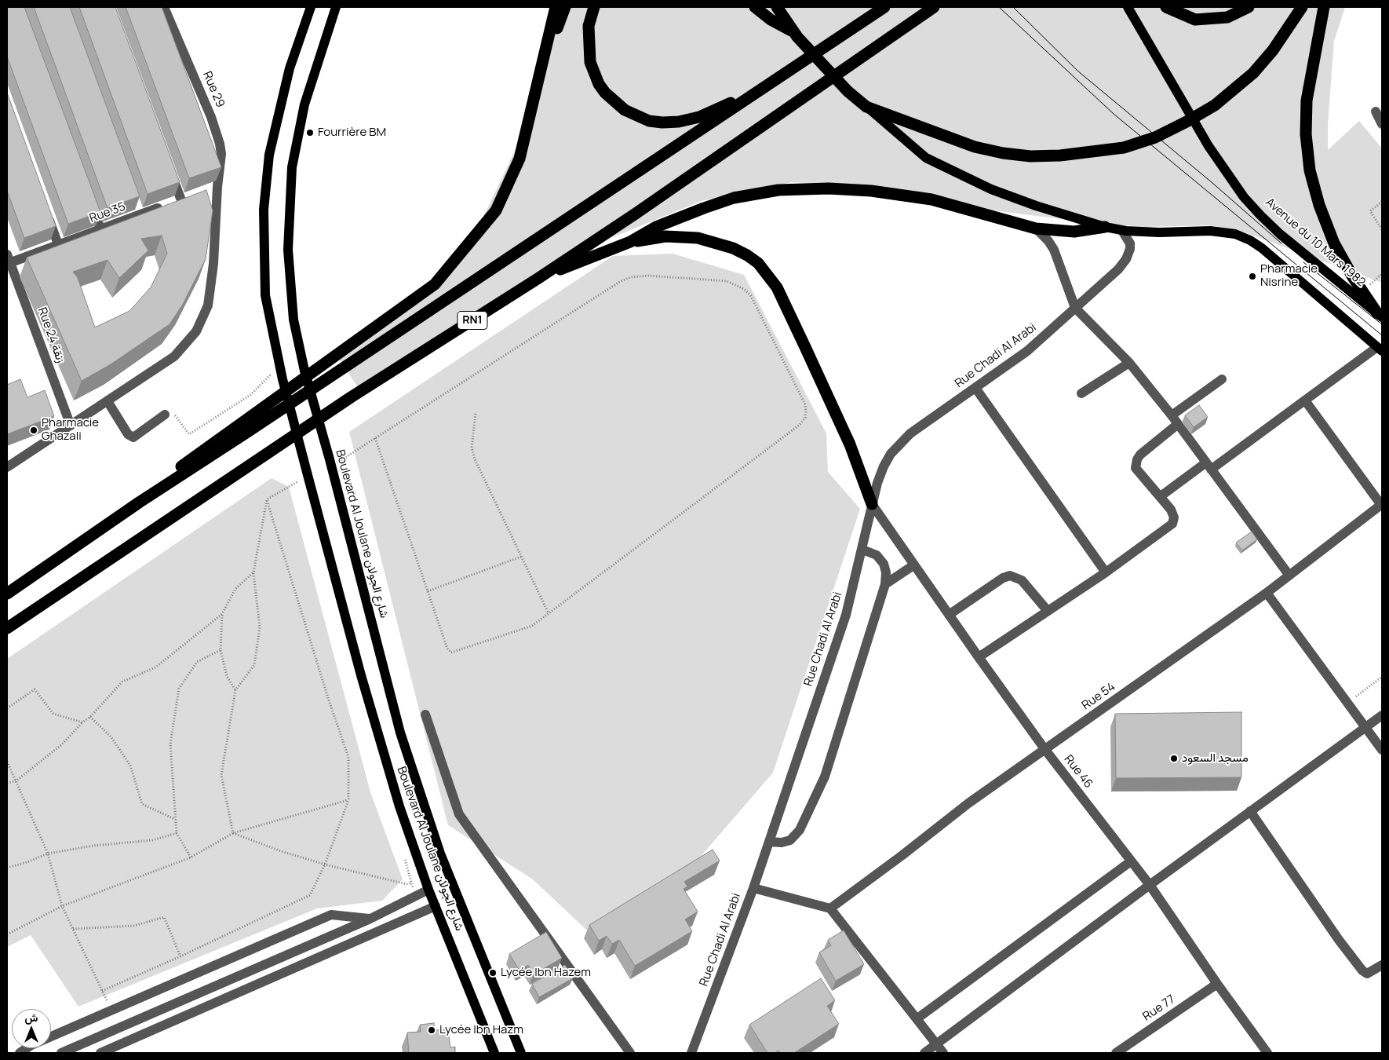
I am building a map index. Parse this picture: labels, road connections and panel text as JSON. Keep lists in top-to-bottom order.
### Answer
{
  "streets": {
    "highway": ["RN1"],
    "main road": ["Avenue du 10 Mars 1982", "Boulevard Al Joulane شارع الجولان"],
    "street": [
      "Rue 29",
      "Rue 35",
      "Rue 24 زنقة",
      "Rue Chadi Al Arabi",
      "Rue 54",
      "Rue 46",
      "Rue 77"
    ]
  },
  "crossings": [
    ["Rue 29", "Rue 24 زنقة"],
    ["Rue 35", "Rue 24 زنقة"],
    ["Rue Chadi Al Arabi", "Rue 46"],
    ["Rue 54", "Rue 46"],
    ["Rue 46", "Rue 77"]
  ],
  "places": [
    "Fourrière BM",
    "Pharmacie Nisrine",
    "Pharmacie Ghazali",
    "مسجد السعود",
    "Lycée Ibn Hazem",
    "Lycée Ibn Hazm"
  ],
  "north": "top"
}
